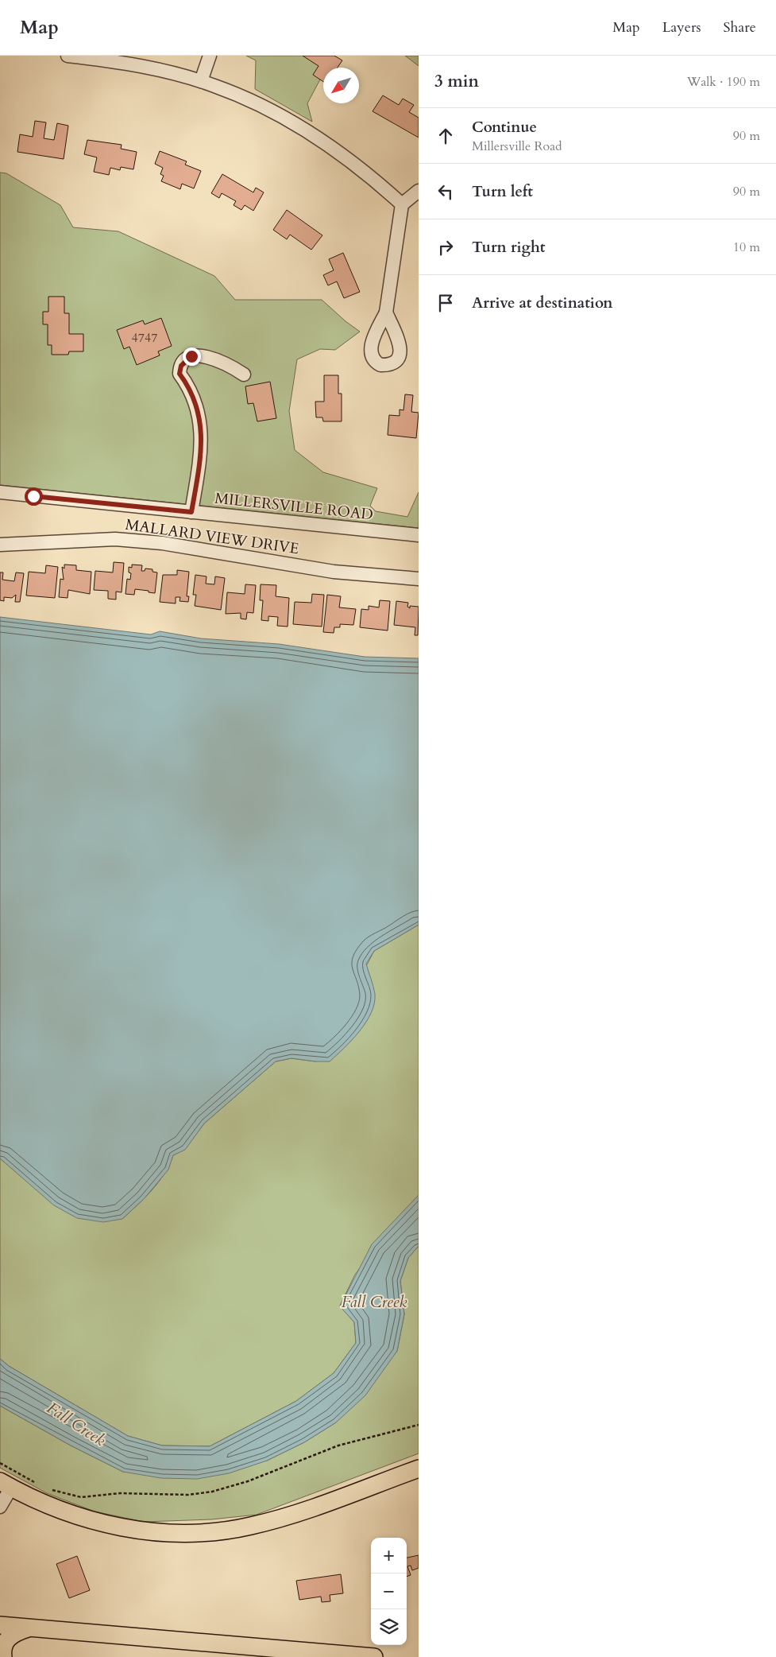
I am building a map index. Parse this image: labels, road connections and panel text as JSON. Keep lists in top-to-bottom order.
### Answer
{
  "streets": {
    "street": ["MILLERSVILLE ROAD", "MALLARD VIEW DRIVE"]
  },
  "water": ["Fall Creek"],
  "house_numbers": ["4747"],
  "north": "bottom left",
  "page": {
    "header": "Map",
    "nav": ["Map", "Layers", "Share"],
    "heading": ["3 min", "Walk · 190 m"],
    "list": [
      ["Continue", "Millersville Road", "90 m"],
      ["Turn left", "90 m"],
      ["Turn right", "10 m"],
      "Arrive at destination"
    ],
    "map_buttons": ["+", "−"]
  }
}
